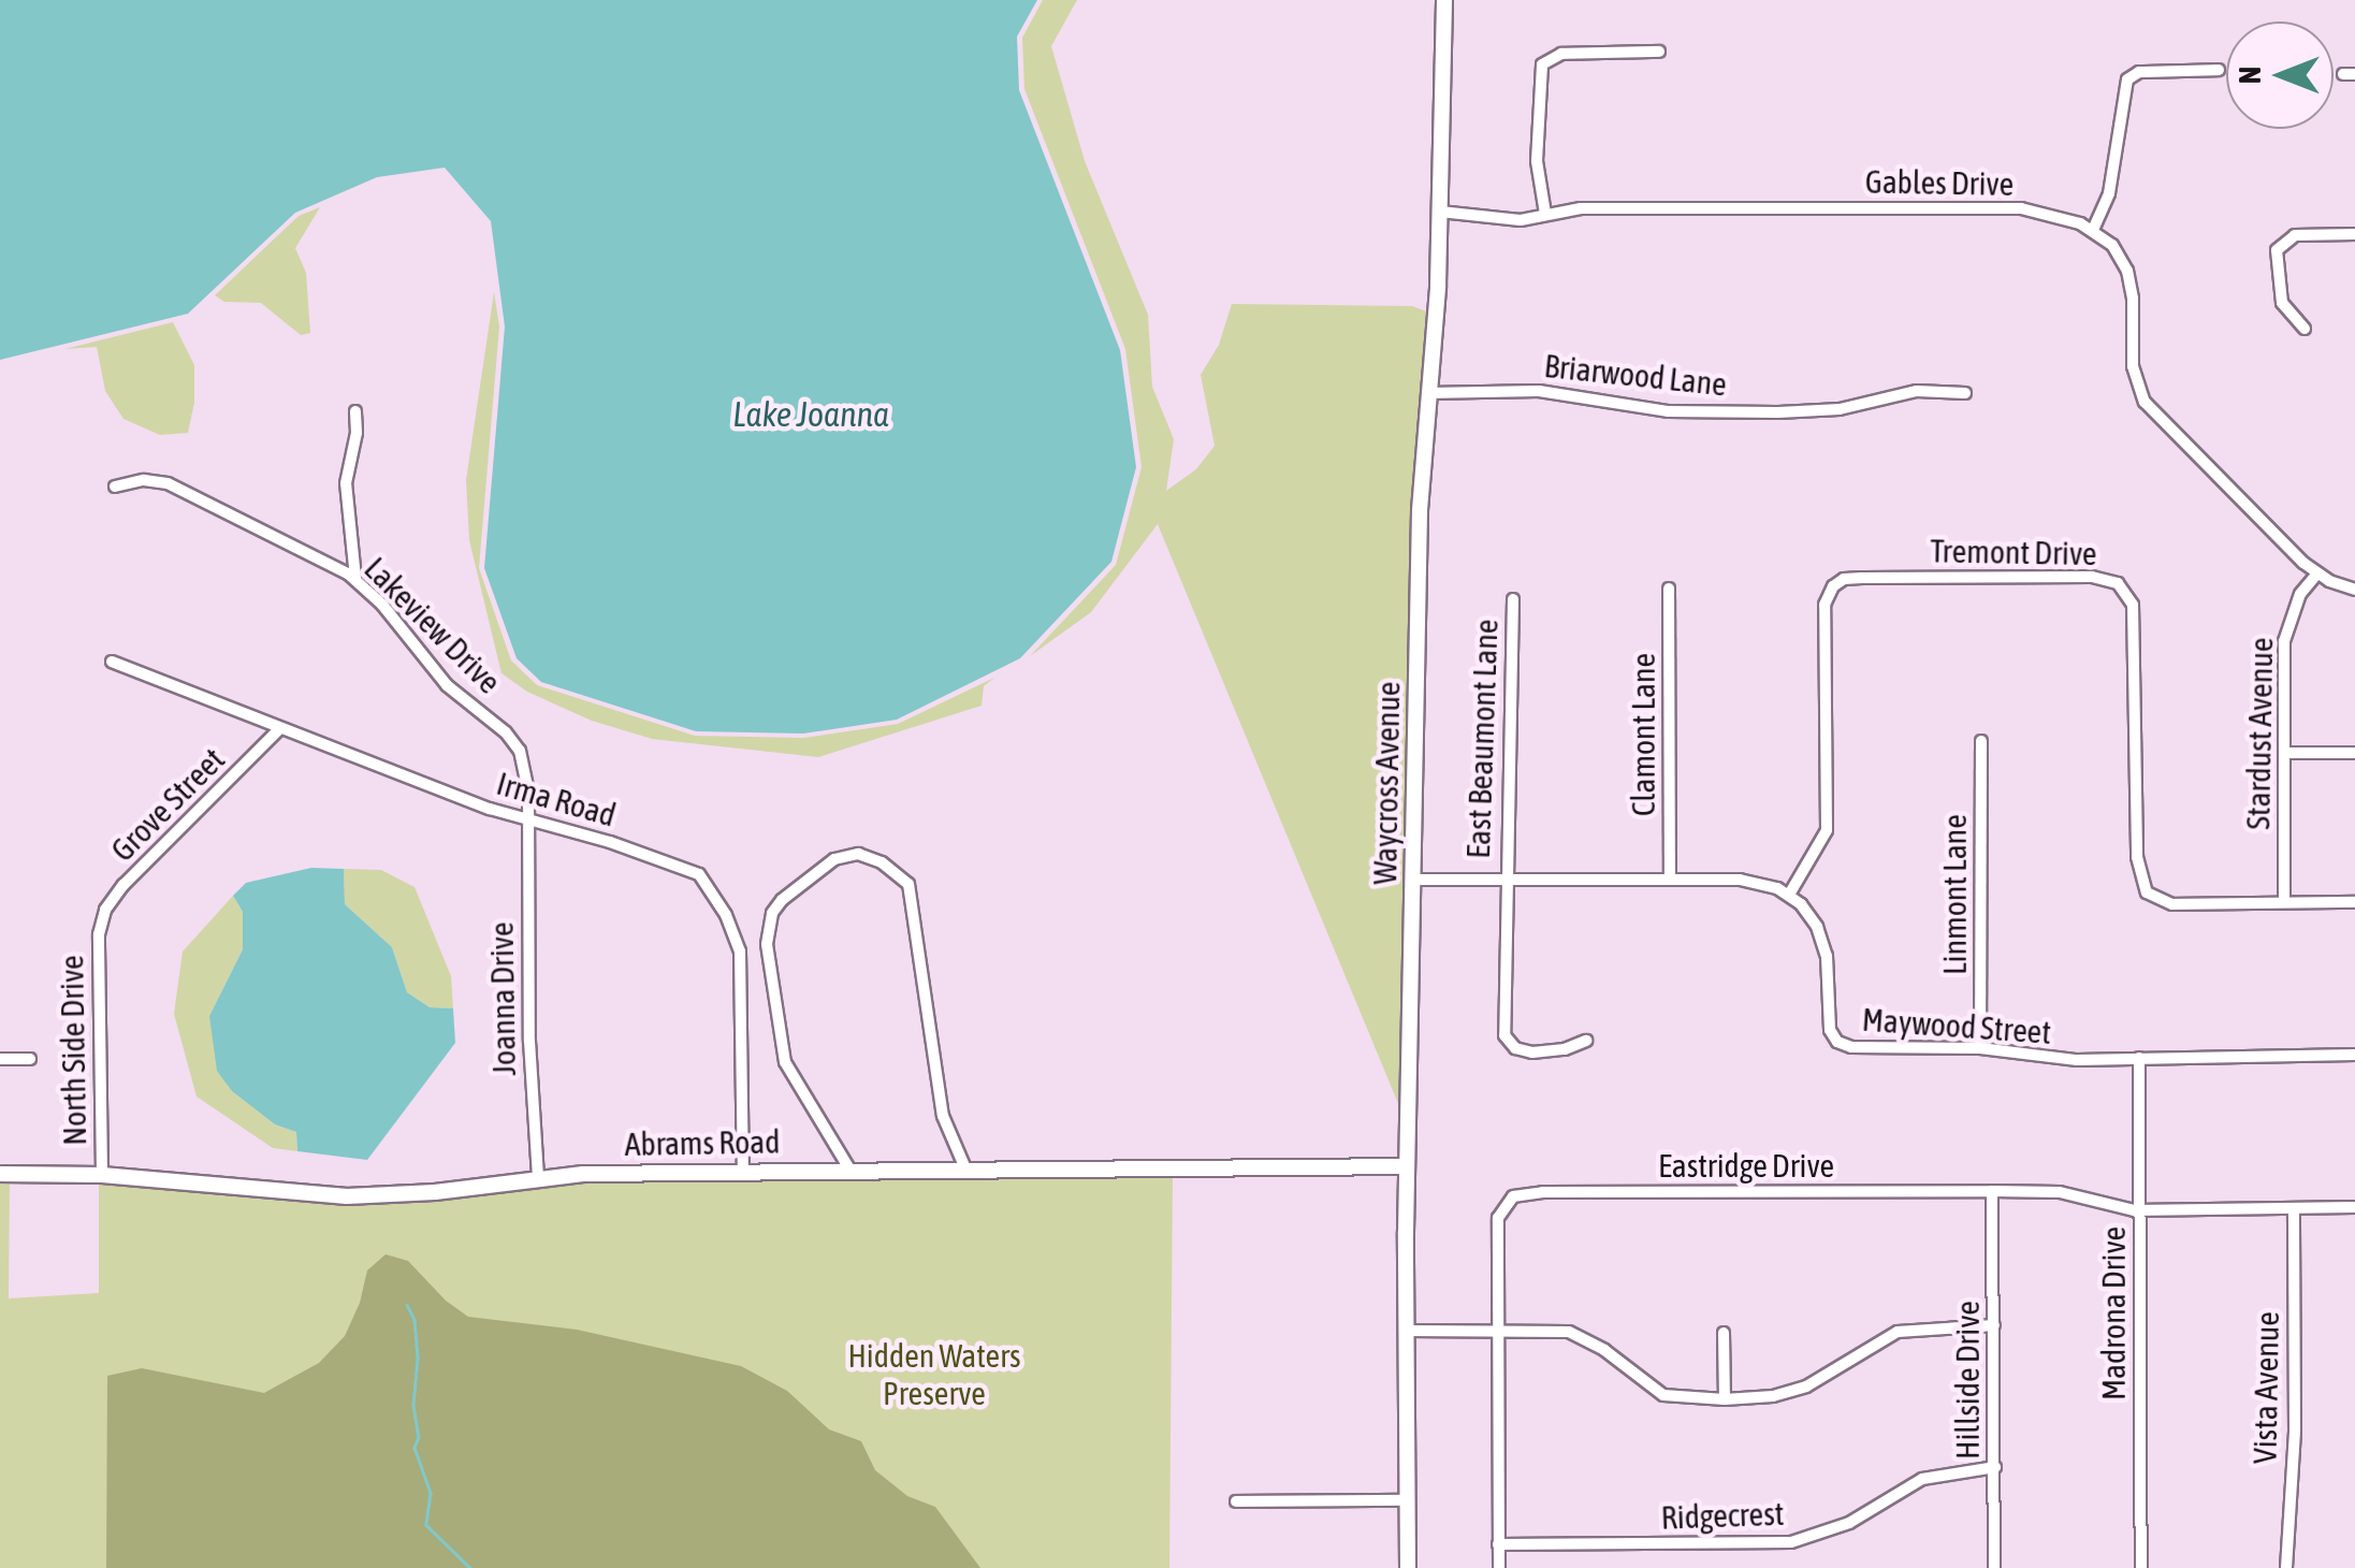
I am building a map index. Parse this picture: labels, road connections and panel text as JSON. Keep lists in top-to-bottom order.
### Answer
{
  "streets": {
    "street": [
      "Gables Drive",
      "Briarwood Lane",
      "Tremont Drive",
      "Lakeview Drive",
      "Stardust Avenue",
      "Clamont Lane",
      "East Beaumont Lane",
      "Waycross Avenue",
      "Irma Road",
      "Grove Street",
      "Linmont Lane",
      "Joanna Drive",
      "Maywood Street",
      "North Side Drive",
      "Abrams Road",
      "Eastridge Drive",
      "Madrona Drive",
      "Hillside Drive",
      "Vista Avenue",
      "Ridgecrest"
    ]
  },
  "crossings": [
    ["Gables Drive", "Waycross Avenue"],
    ["Briarwood Lane", "Waycross Avenue"],
    ["Tremont Drive", "Stardust Avenue"],
    ["Tremont Drive", "Maywood Street"],
    ["Lakeview Drive", "Irma Road"],
    ["Lakeview Drive", "Joanna Drive"],
    ["Waycross Avenue", "Abrams Road"],
    ["Irma Road", "Grove Street"],
    ["Irma Road", "Joanna Drive"],
    ["Irma Road", "Abrams Road"],
    ["Grove Street", "North Side Drive"],
    ["Linmont Lane", "Maywood Street"],
    ["Joanna Drive", "Abrams Road"],
    ["Maywood Street", "Madrona Drive"],
    ["North Side Drive", "Abrams Road"],
    ["Eastridge Drive", "Madrona Drive"],
    ["Eastridge Drive", "Hillside Drive"],
    ["Eastridge Drive", "Vista Avenue"],
    ["Eastridge Drive", "Ridgecrest"],
    ["Hillside Drive", "Ridgecrest"]
  ],
  "water": ["Lake Joanna"],
  "parks": ["Hidden Waters Preserve"],
  "north": "left"
}
